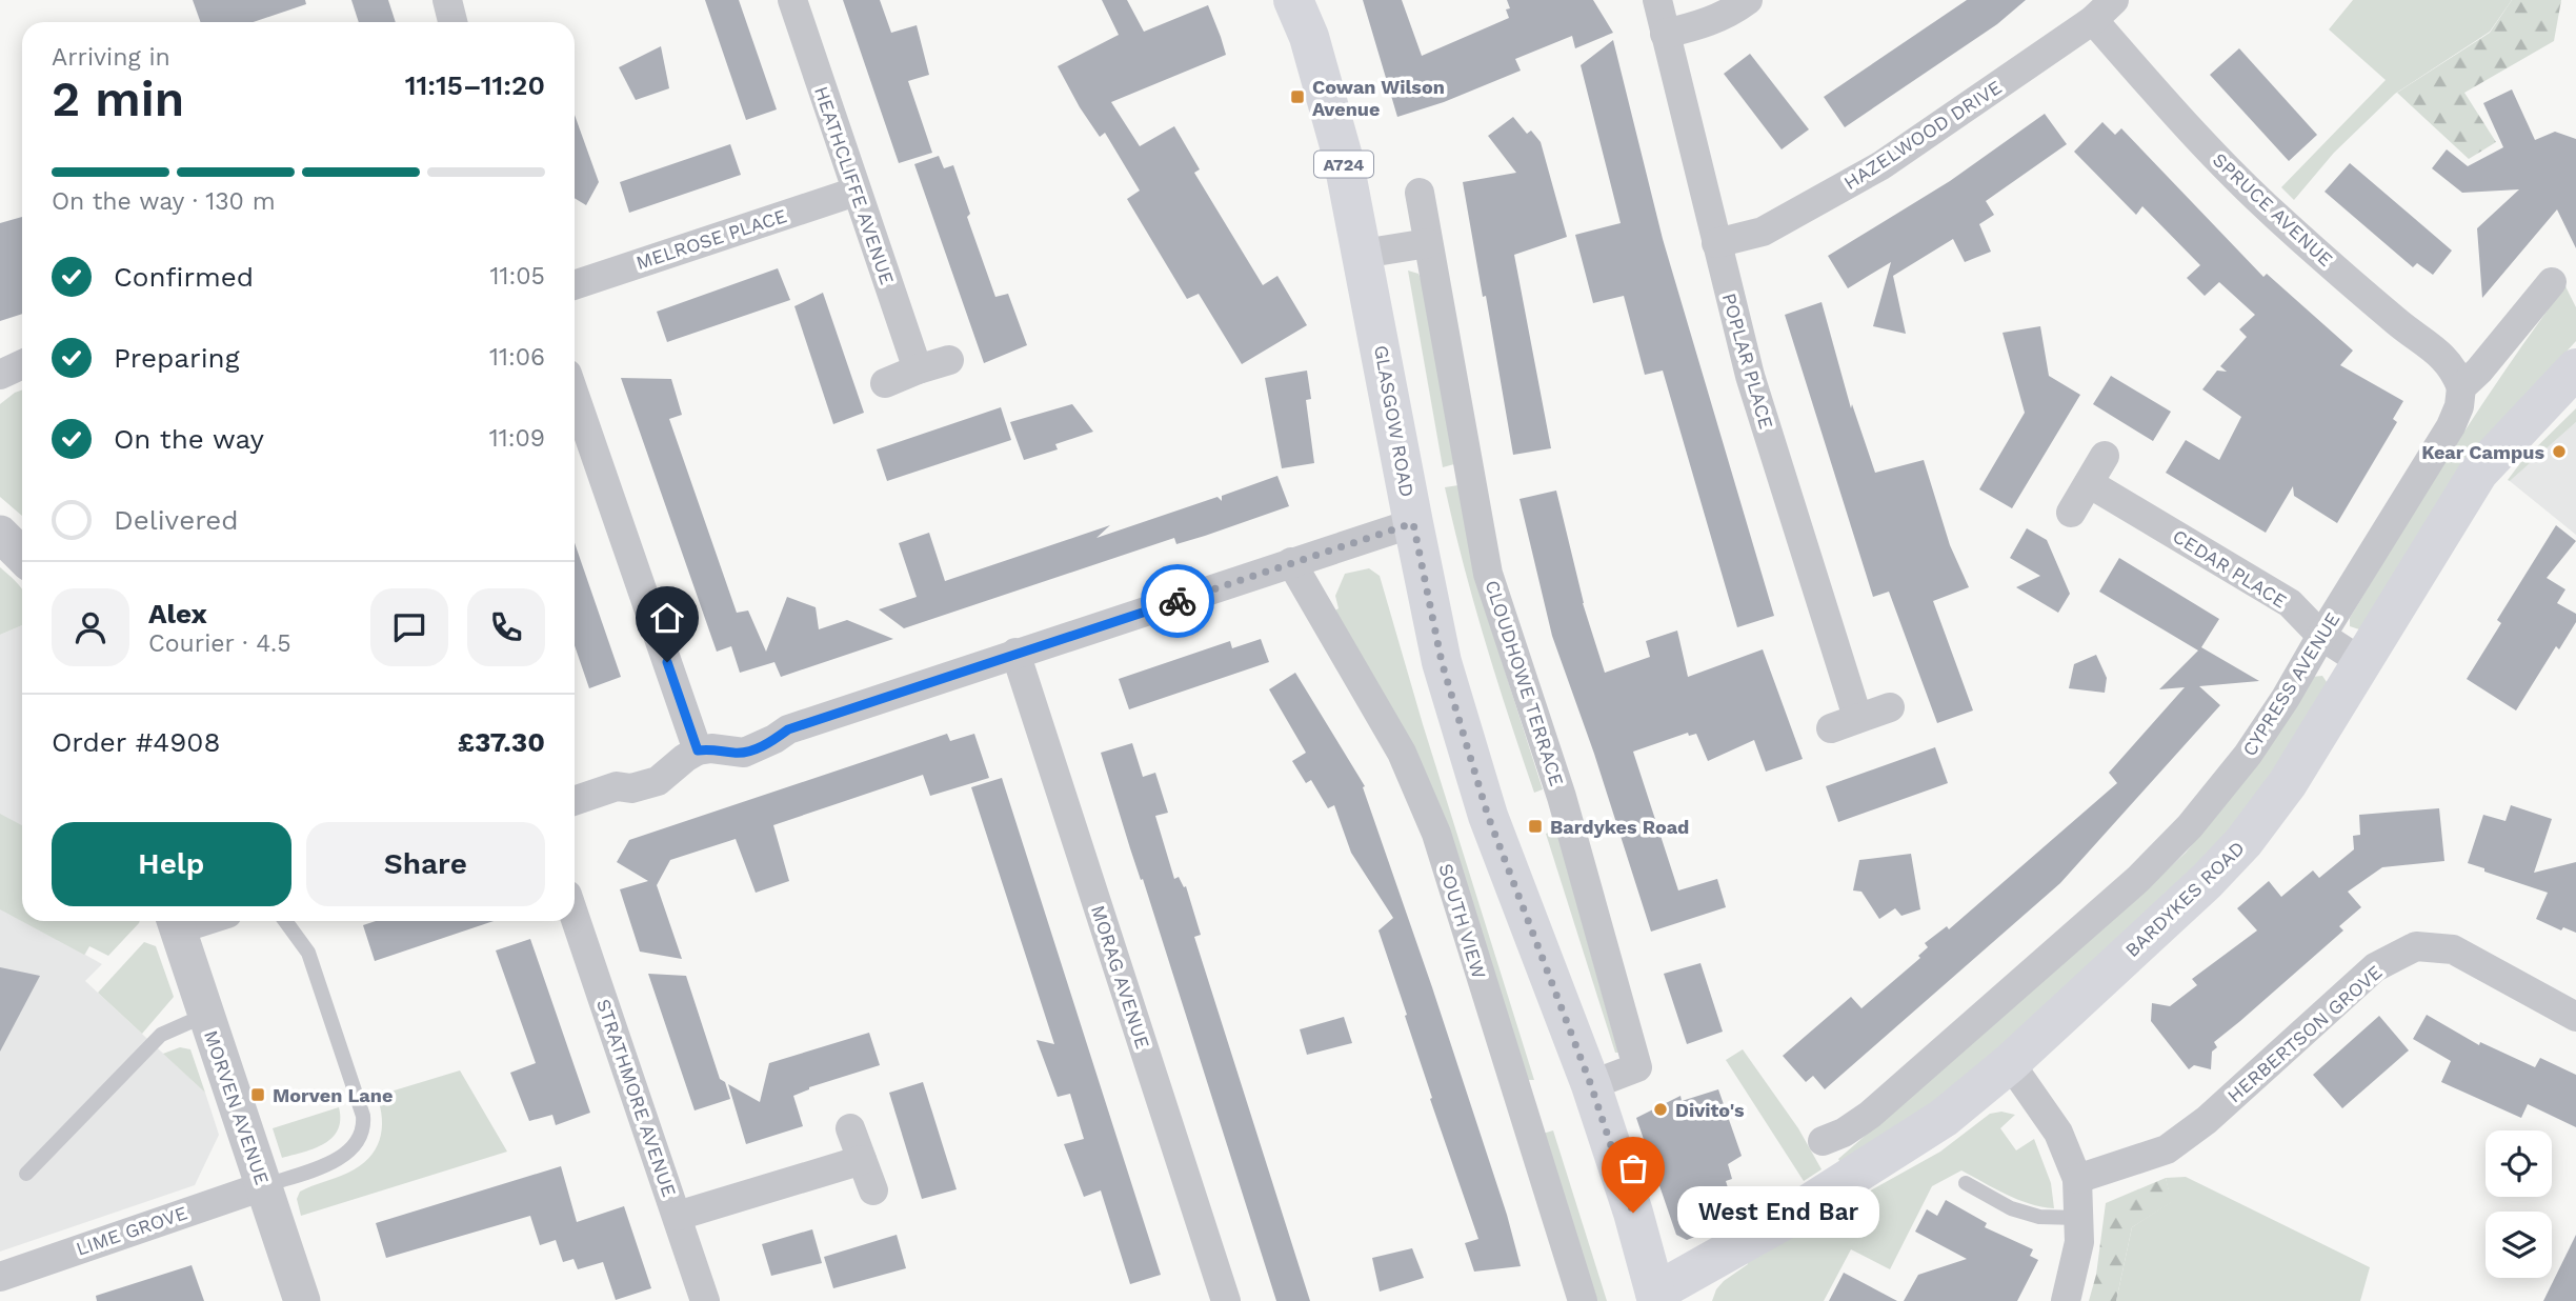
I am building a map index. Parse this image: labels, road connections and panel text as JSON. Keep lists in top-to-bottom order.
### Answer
{
  "streets": {
    "main road": ["A724", "GLASGOW ROAD", "BARDYKES ROAD"],
    "street": [
      "HAZELWOOD DRIVE",
      "HEATHCLIFFE AVENUE",
      "SPRUCE AVENUE",
      "MELROSE PLACE",
      "POPLAR PLACE",
      "CEDAR PLACE",
      "CLOUDHOWE TERRACE",
      "CYPRESS AVENUE",
      "SOUTH VIEW",
      "MORAG AVENUE",
      "HERBERTSON GROVE",
      "STRATHMORE AVENUE",
      "MORVEN AVENUE",
      "LIME GROVE"
    ]
  },
  "crossings": [
    ["HAZELWOOD DRIVE", "SPRUCE AVENUE"],
    ["HAZELWOOD DRIVE", "POPLAR PLACE"],
    ["HEATHCLIFFE AVENUE", "MELROSE PLACE"],
    ["SPRUCE AVENUE", "CYPRESS AVENUE"],
    ["GLASGOW ROAD", "CLOUDHOWE TERRACE"],
    ["GLASGOW ROAD", "BARDYKES ROAD"],
    ["CEDAR PLACE", "CYPRESS AVENUE"],
    ["CEDAR PLACE", "BARDYKES ROAD"],
    ["MORVEN AVENUE", "LIME GROVE"]
  ],
  "places": {
    "transit": ["Cowan Wilson Avenue", "Bardykes Road", "Morven Lane"],
    "other": ["Kear Campus", "Divito's", "West End Bar"]
  },
  "page": {
    "heading": ["2 min", "Arriving in", "11:15–11:20"],
    "panel": [
      "Alex",
      "Courier · 4.5",
      "Order #4908",
      "£37.30"
    ],
    "bar": "On the way · 130 m",
    "list": [
      ["Confirmed", "11:05"],
      ["Preparing", "11:06"],
      ["On the way", "11:09"],
      "Delivered"
    ],
    "buttons": ["Help", "Share"],
    "bubble": "West End Bar"
  }
}
